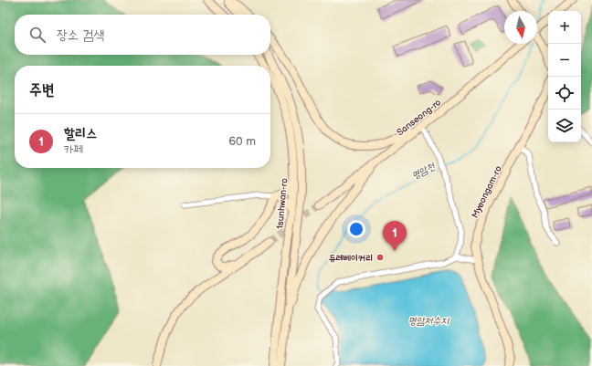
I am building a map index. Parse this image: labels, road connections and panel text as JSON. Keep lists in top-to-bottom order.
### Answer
{
  "streets": {
    "main road": ["Sanseong-ro", "Myeongam-ro", "1sunhwan-ro"]
  },
  "water": ["명암천", "명암저수지"],
  "places": ["듀레베이커리"],
  "north": "bottom",
  "page": {
    "map_buttons": ["+", "−"],
    "search": "장소 검색",
    "heading": "주변",
    "list": [
      {
        "mark": "1",
        "name": "할리스",
        "note": "카페",
        "value": "60 m"
      }
    ],
    "pins": "1"
  }
}
